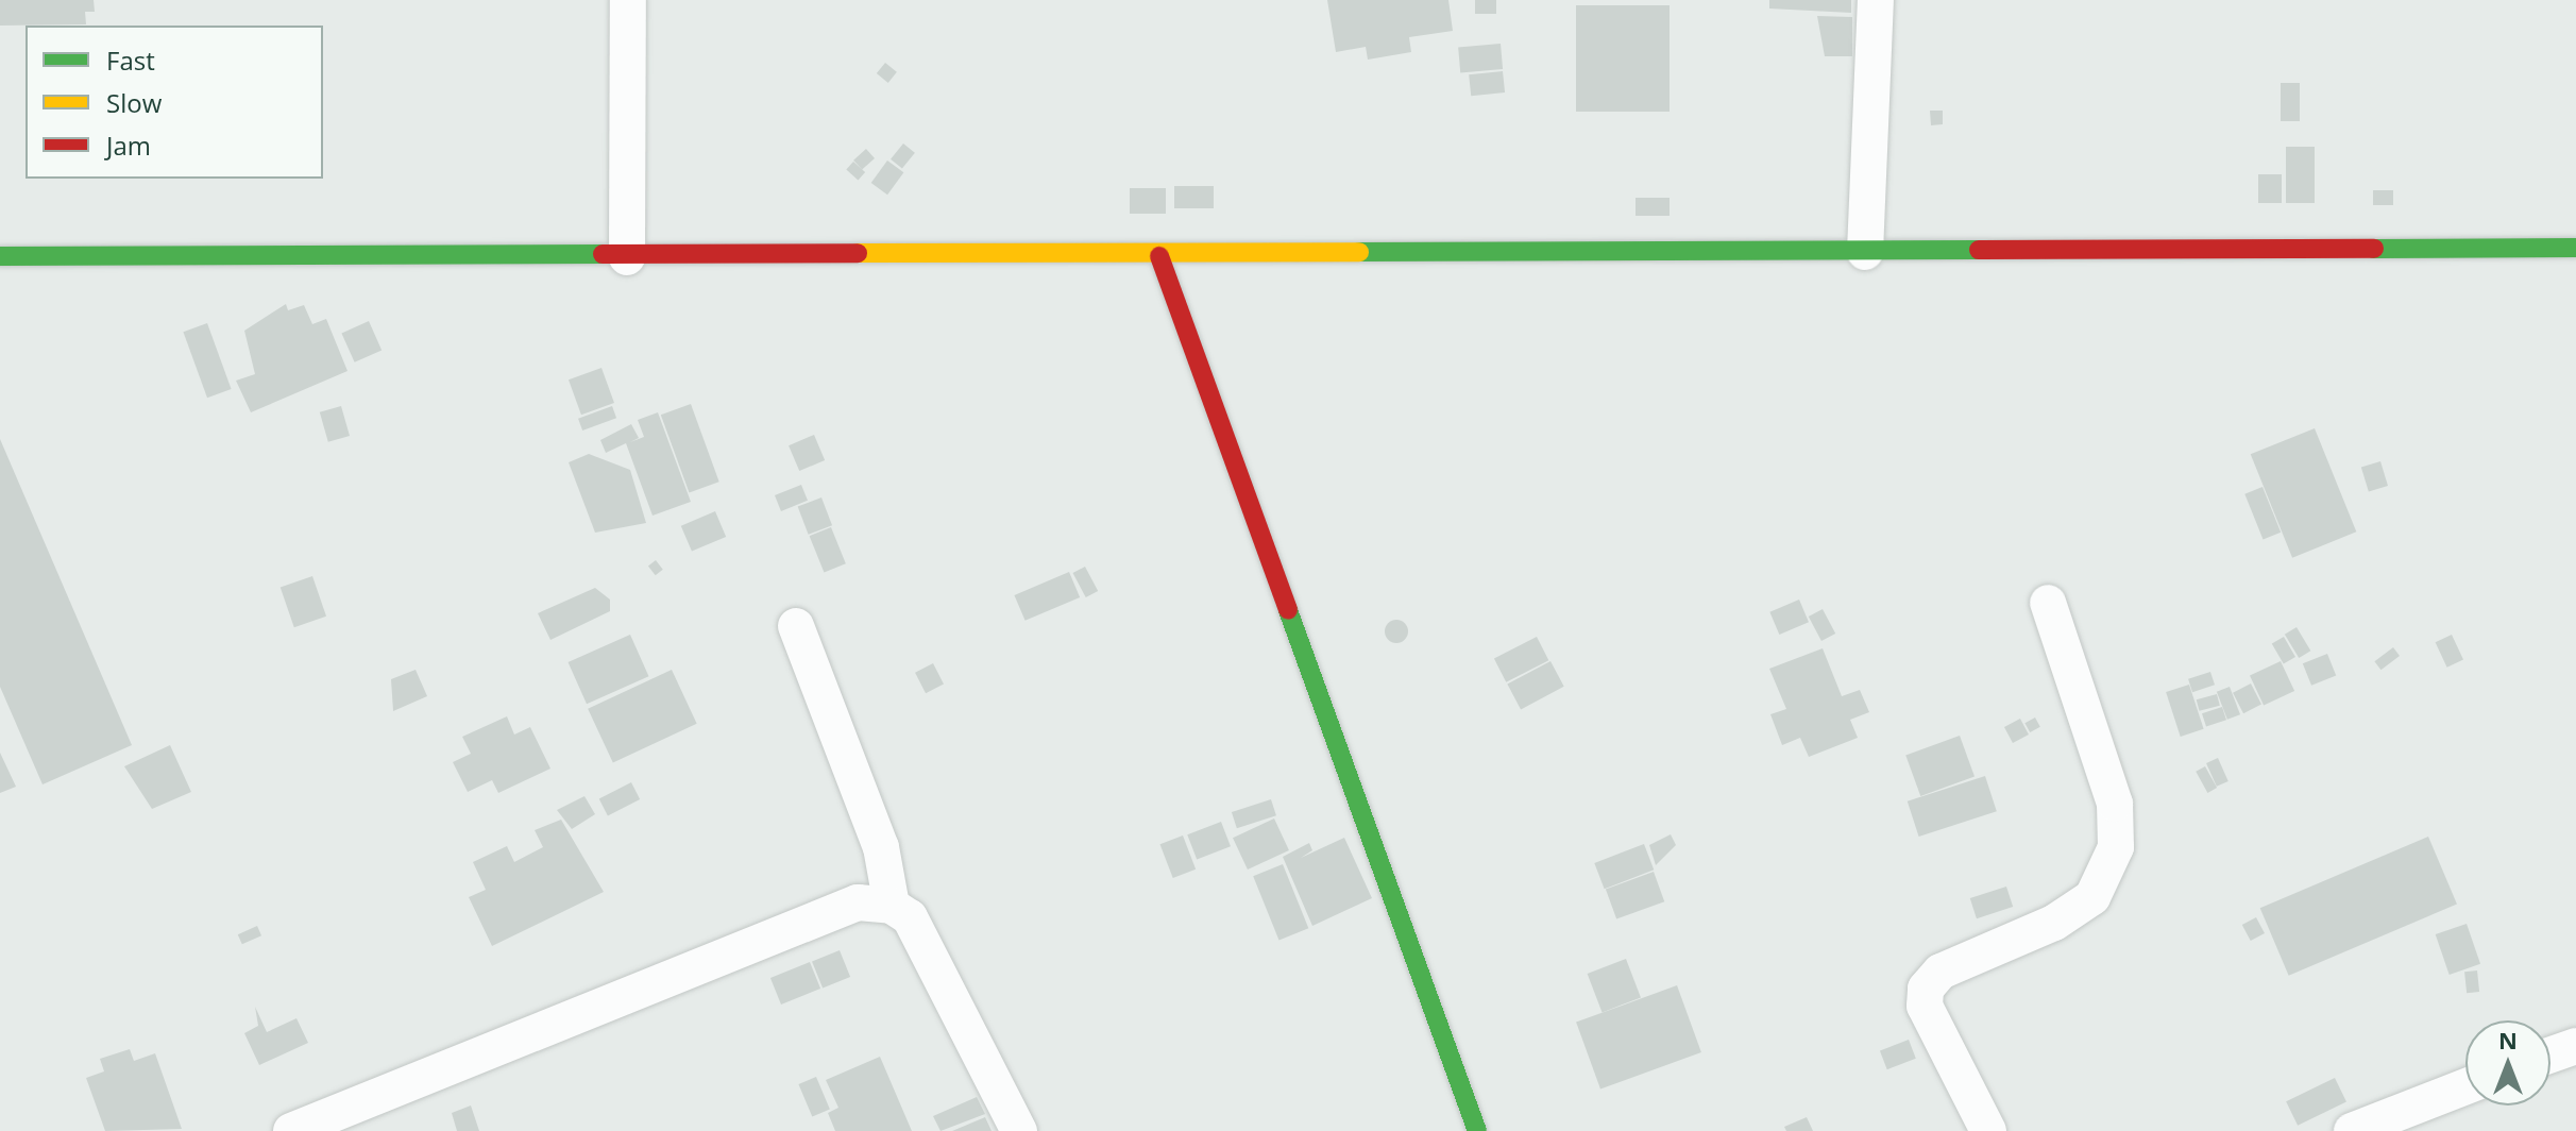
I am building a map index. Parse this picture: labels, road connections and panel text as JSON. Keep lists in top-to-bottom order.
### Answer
{
  "legend": ["Fast", "Slow", "Jam"],
  "north": "top"
}
